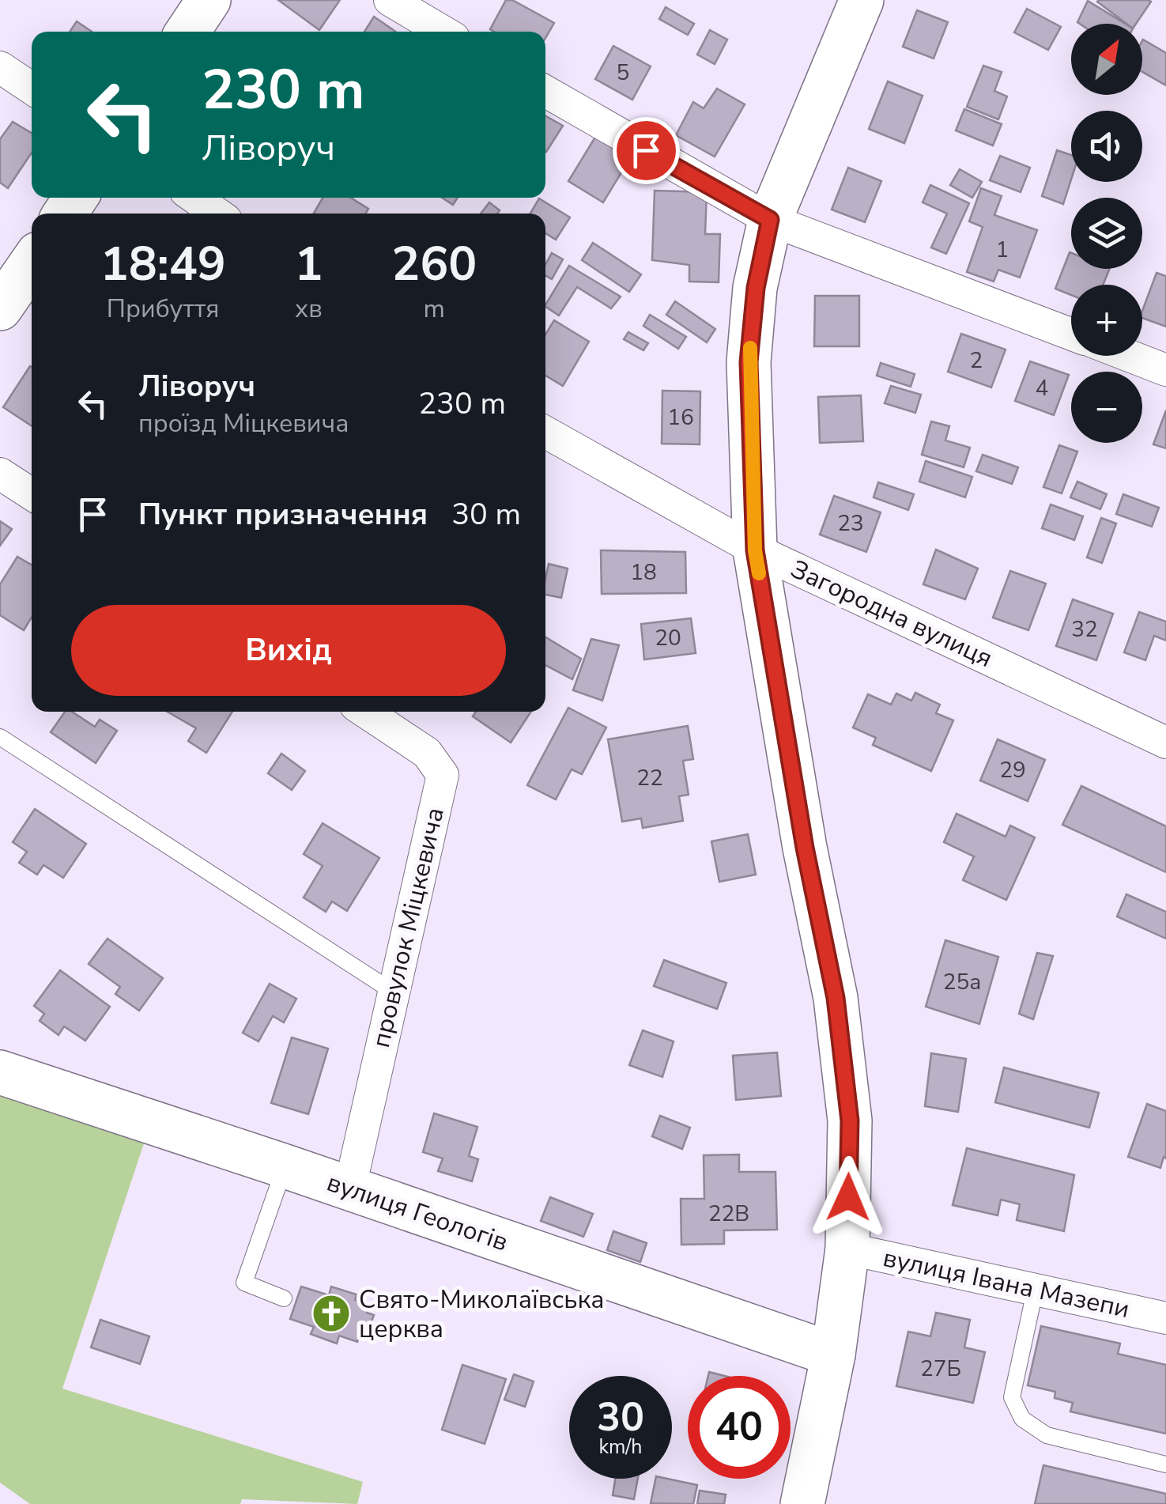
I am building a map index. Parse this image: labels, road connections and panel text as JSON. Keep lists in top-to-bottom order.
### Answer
{
  "streets": {
    "street": [
      "Загородна вулиця",
      "провулок Міцкевича",
      "вулиця Геологів",
      "вулиця Івана Мазепи"
    ]
  },
  "crossings": [
    ["провулок Міцкевича", "вулиця Геологів"]
  ],
  "places": {
    "church": ["Свято-Миколаївська церква"]
  },
  "house_numbers": [
    "5",
    "1",
    "2",
    "4",
    "16",
    "23",
    "18",
    "32",
    "20",
    "29",
    "22",
    "25а",
    "22В",
    "27Б"
  ],
  "north": "top right",
  "page": {
    "map_buttons": ["+", "−"],
    "turn": ["230 m", "Ліворуч"],
    "eta": [
      "18:49",
      "Прибуття",
      "1",
      "хв",
      "260",
      "m"
    ],
    "list": [
      {
        "name": "Ліворуч",
        "note": "проїзд Міцкевича",
        "value": "230 m"
      },
      {
        "name": "Пункт призначення",
        "value": "30 m"
      }
    ],
    "buttons": "Вихід",
    "speed": "30 km/h",
    "limit": "40"
  }
}
